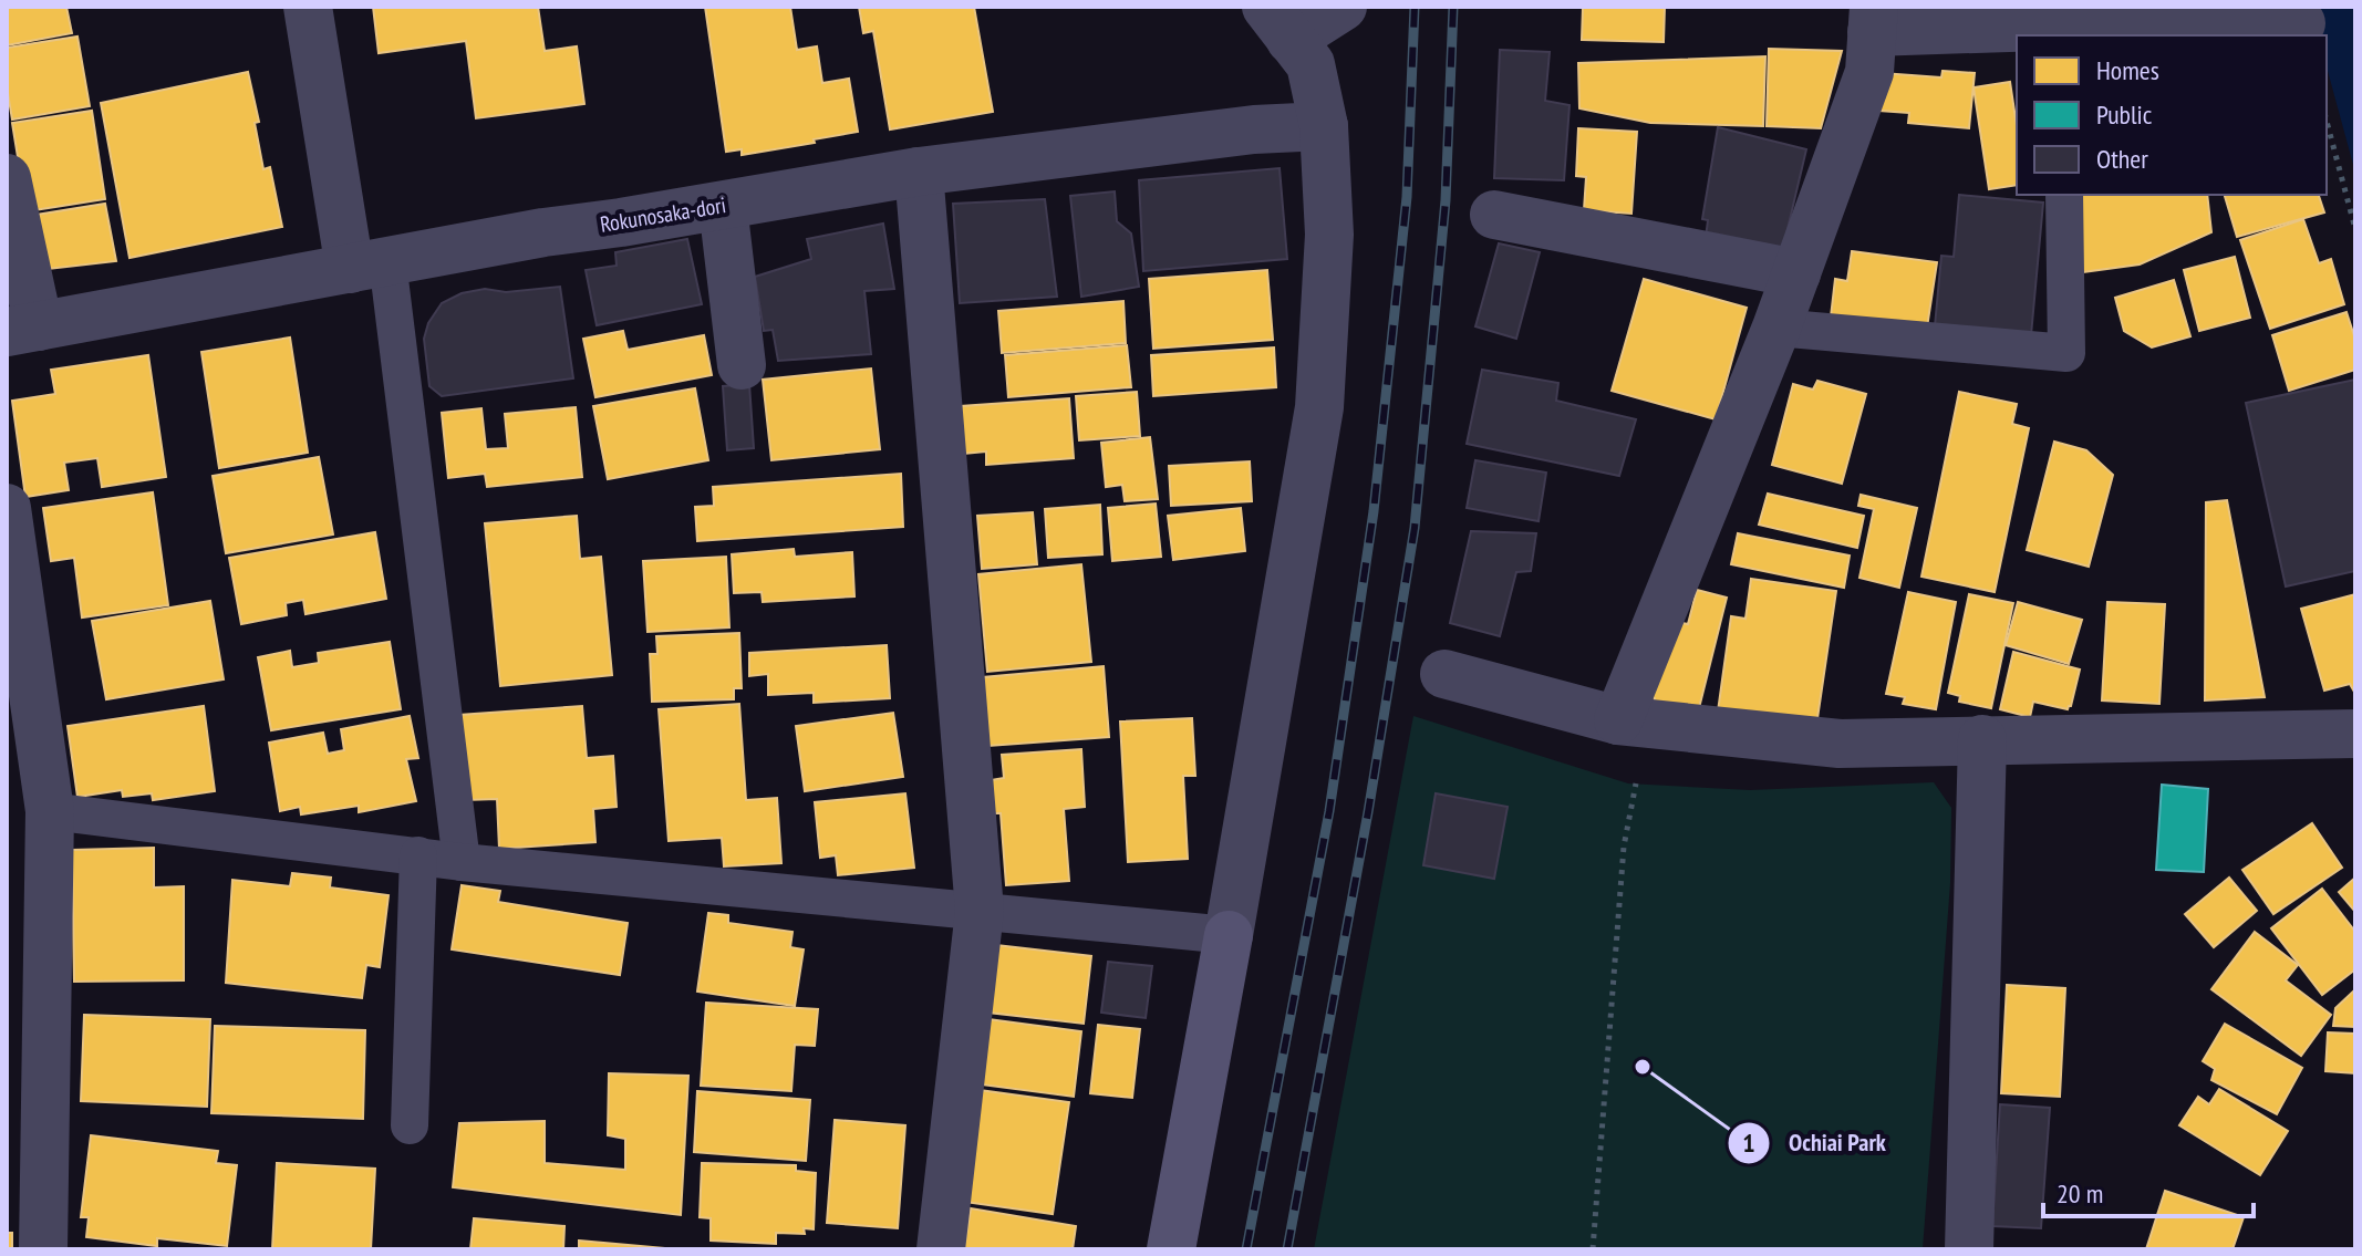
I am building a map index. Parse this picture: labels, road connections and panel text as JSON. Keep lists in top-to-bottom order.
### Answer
{
  "streets": {
    "street": ["Rokunosaka-dori"]
  },
  "places": ["Ochiai Park"],
  "legend": ["Homes", "Public", "Other"],
  "scale_bar": "20 m"
}
